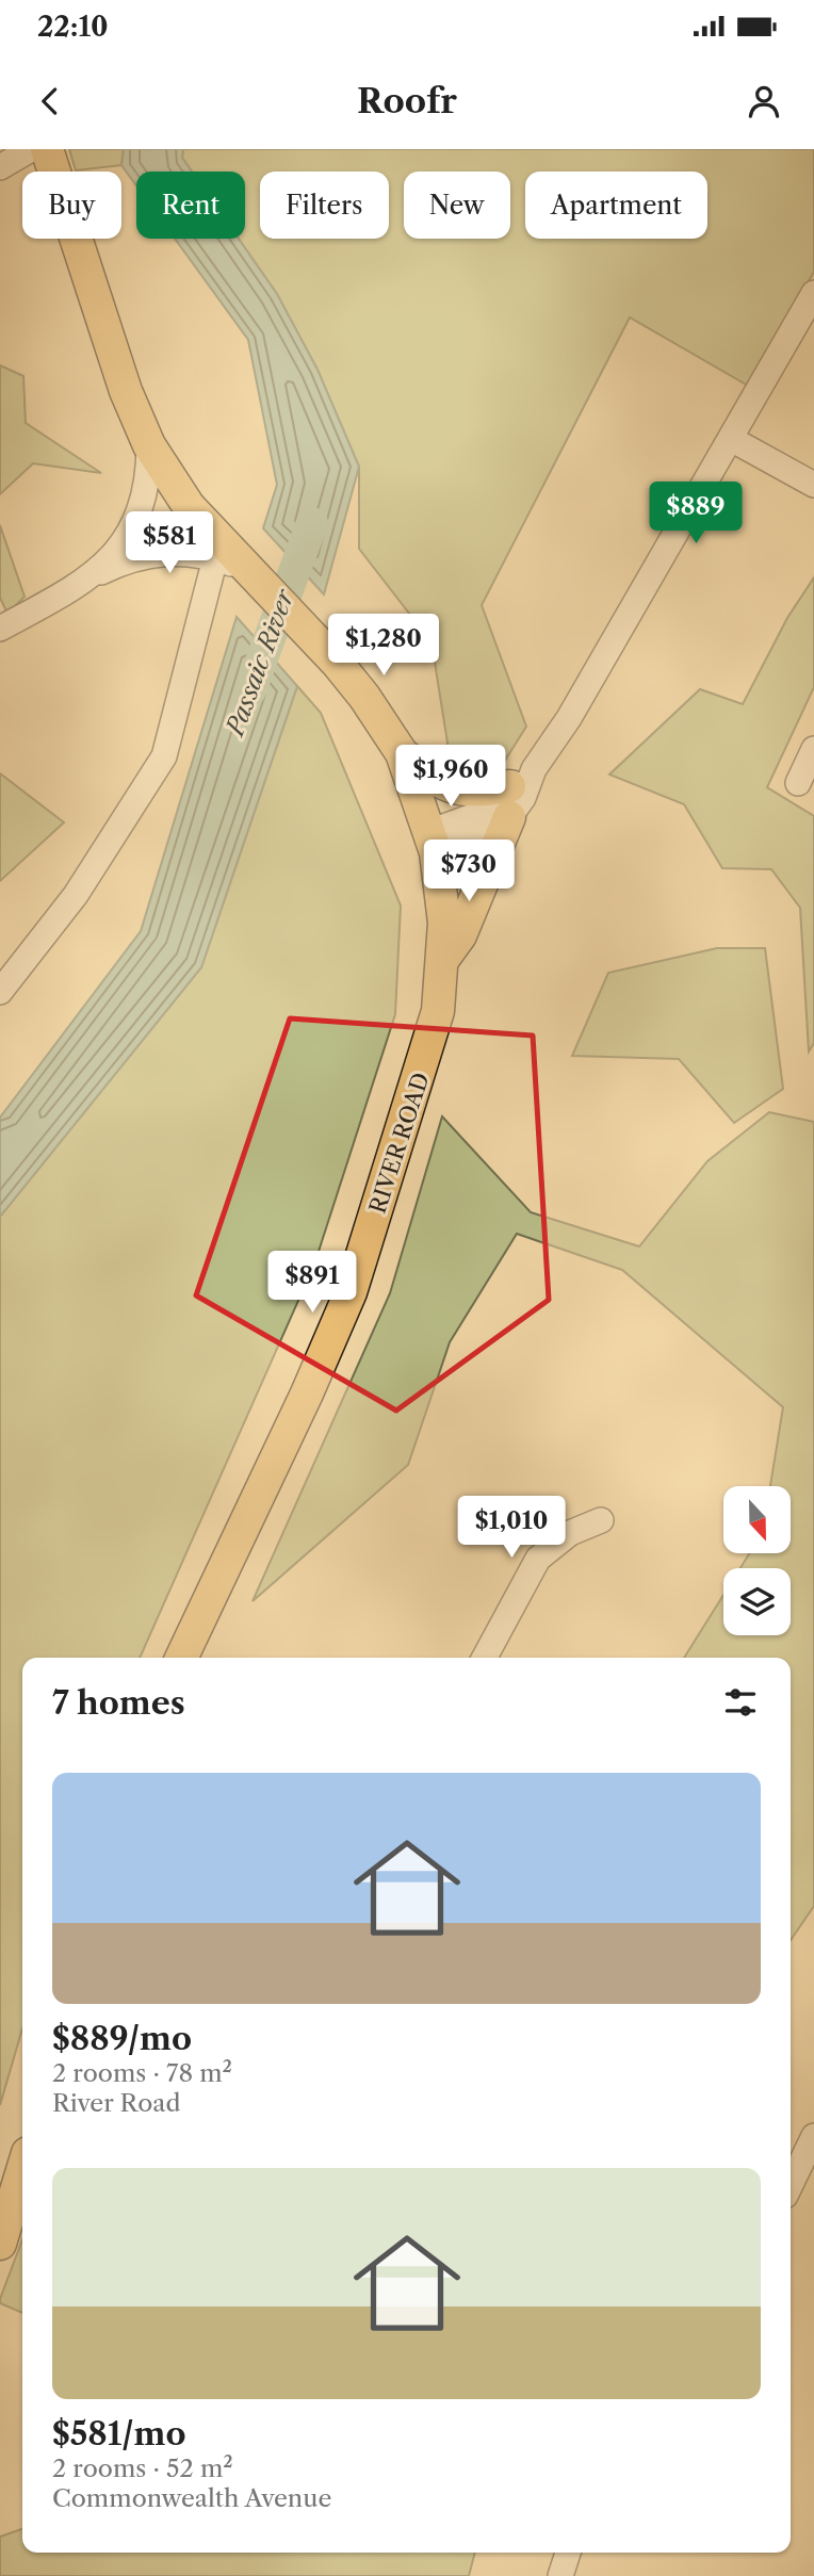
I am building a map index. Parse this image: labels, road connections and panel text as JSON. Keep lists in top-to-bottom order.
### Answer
{
  "streets": {
    "main road": ["RIVER ROAD"]
  },
  "water": ["Passaic River"],
  "north": "bottom",
  "page": {
    "status": "22:10",
    "header": "Roofr",
    "chip": [
      "Buy",
      "Rent",
      "Filters",
      "New",
      "Apartment"
    ],
    "price": [
      "$889",
      "$581",
      "$1,280",
      "$1,960",
      "$730",
      "$891",
      "$1,010"
    ],
    "heading": "7 homes",
    "list": [
      {
        "name": "$889/mo",
        "note": "2 rooms · 78 m² · River Road"
      },
      {
        "name": "$581/mo",
        "note": "2 rooms · 52 m² · Commonwealth Avenue"
      }
    ]
  }
}
